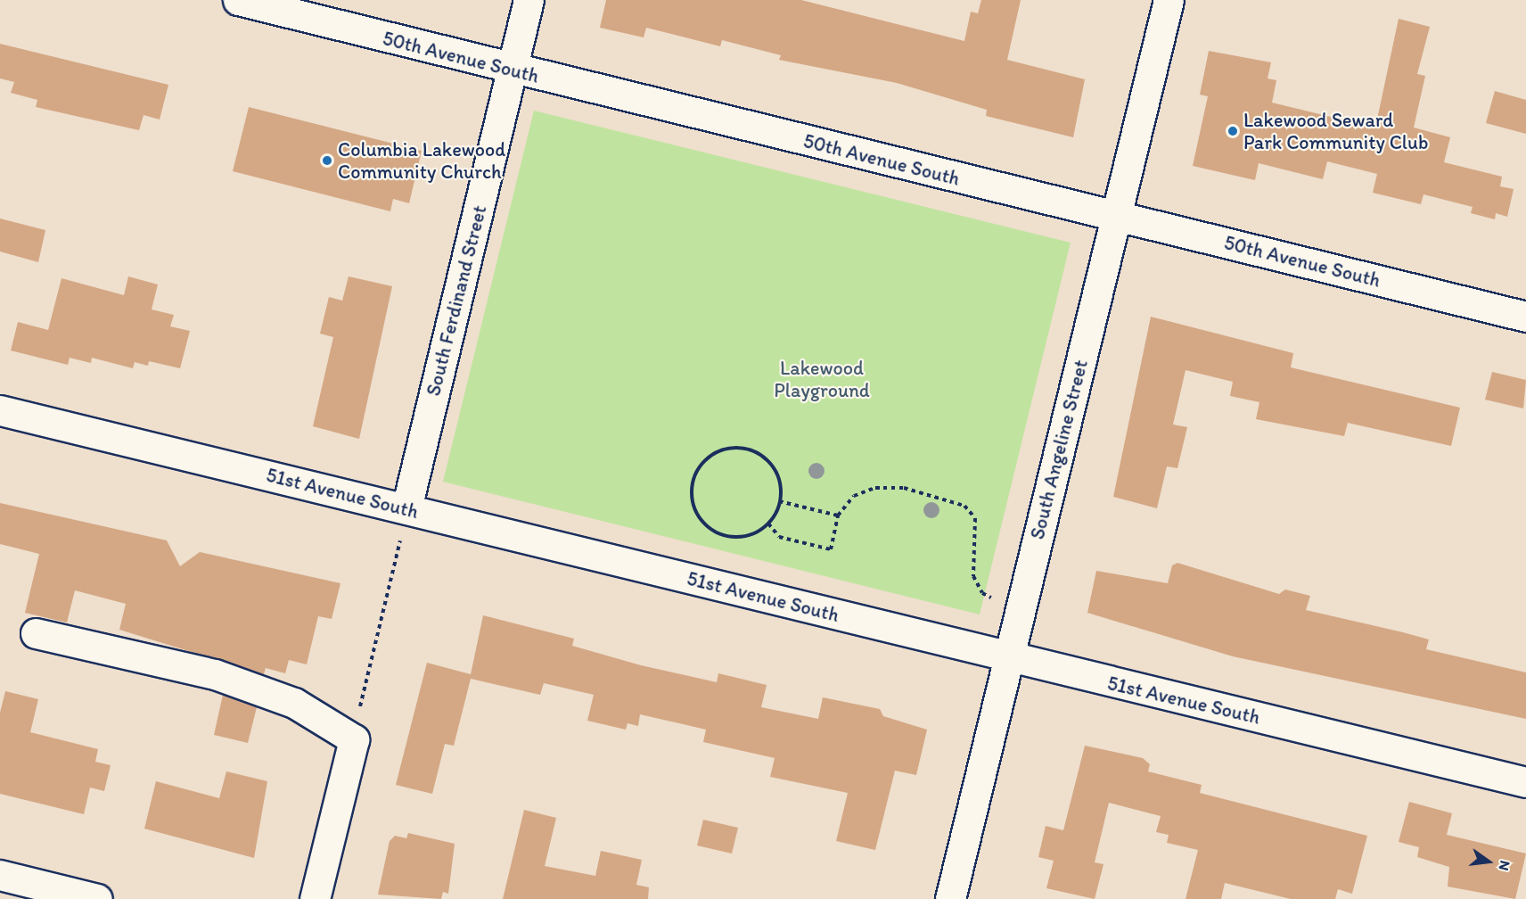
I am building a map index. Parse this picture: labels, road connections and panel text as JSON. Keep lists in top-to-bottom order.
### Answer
{
  "streets": {
    "street": [
      "50th Avenue South",
      "South Ferdinand Street",
      "South Angeline Street",
      "51st Avenue South"
    ]
  },
  "crossings": [
    ["50th Avenue South", "South Ferdinand Street"],
    ["50th Avenue South", "South Angeline Street"],
    ["South Ferdinand Street", "51st Avenue South"],
    ["South Angeline Street", "51st Avenue South"]
  ],
  "parks": ["Lakewood Playground"],
  "places": ["Lakewood Seward Park Community Club", "Columbia Lakewood Community Church"],
  "north": "right"
}
